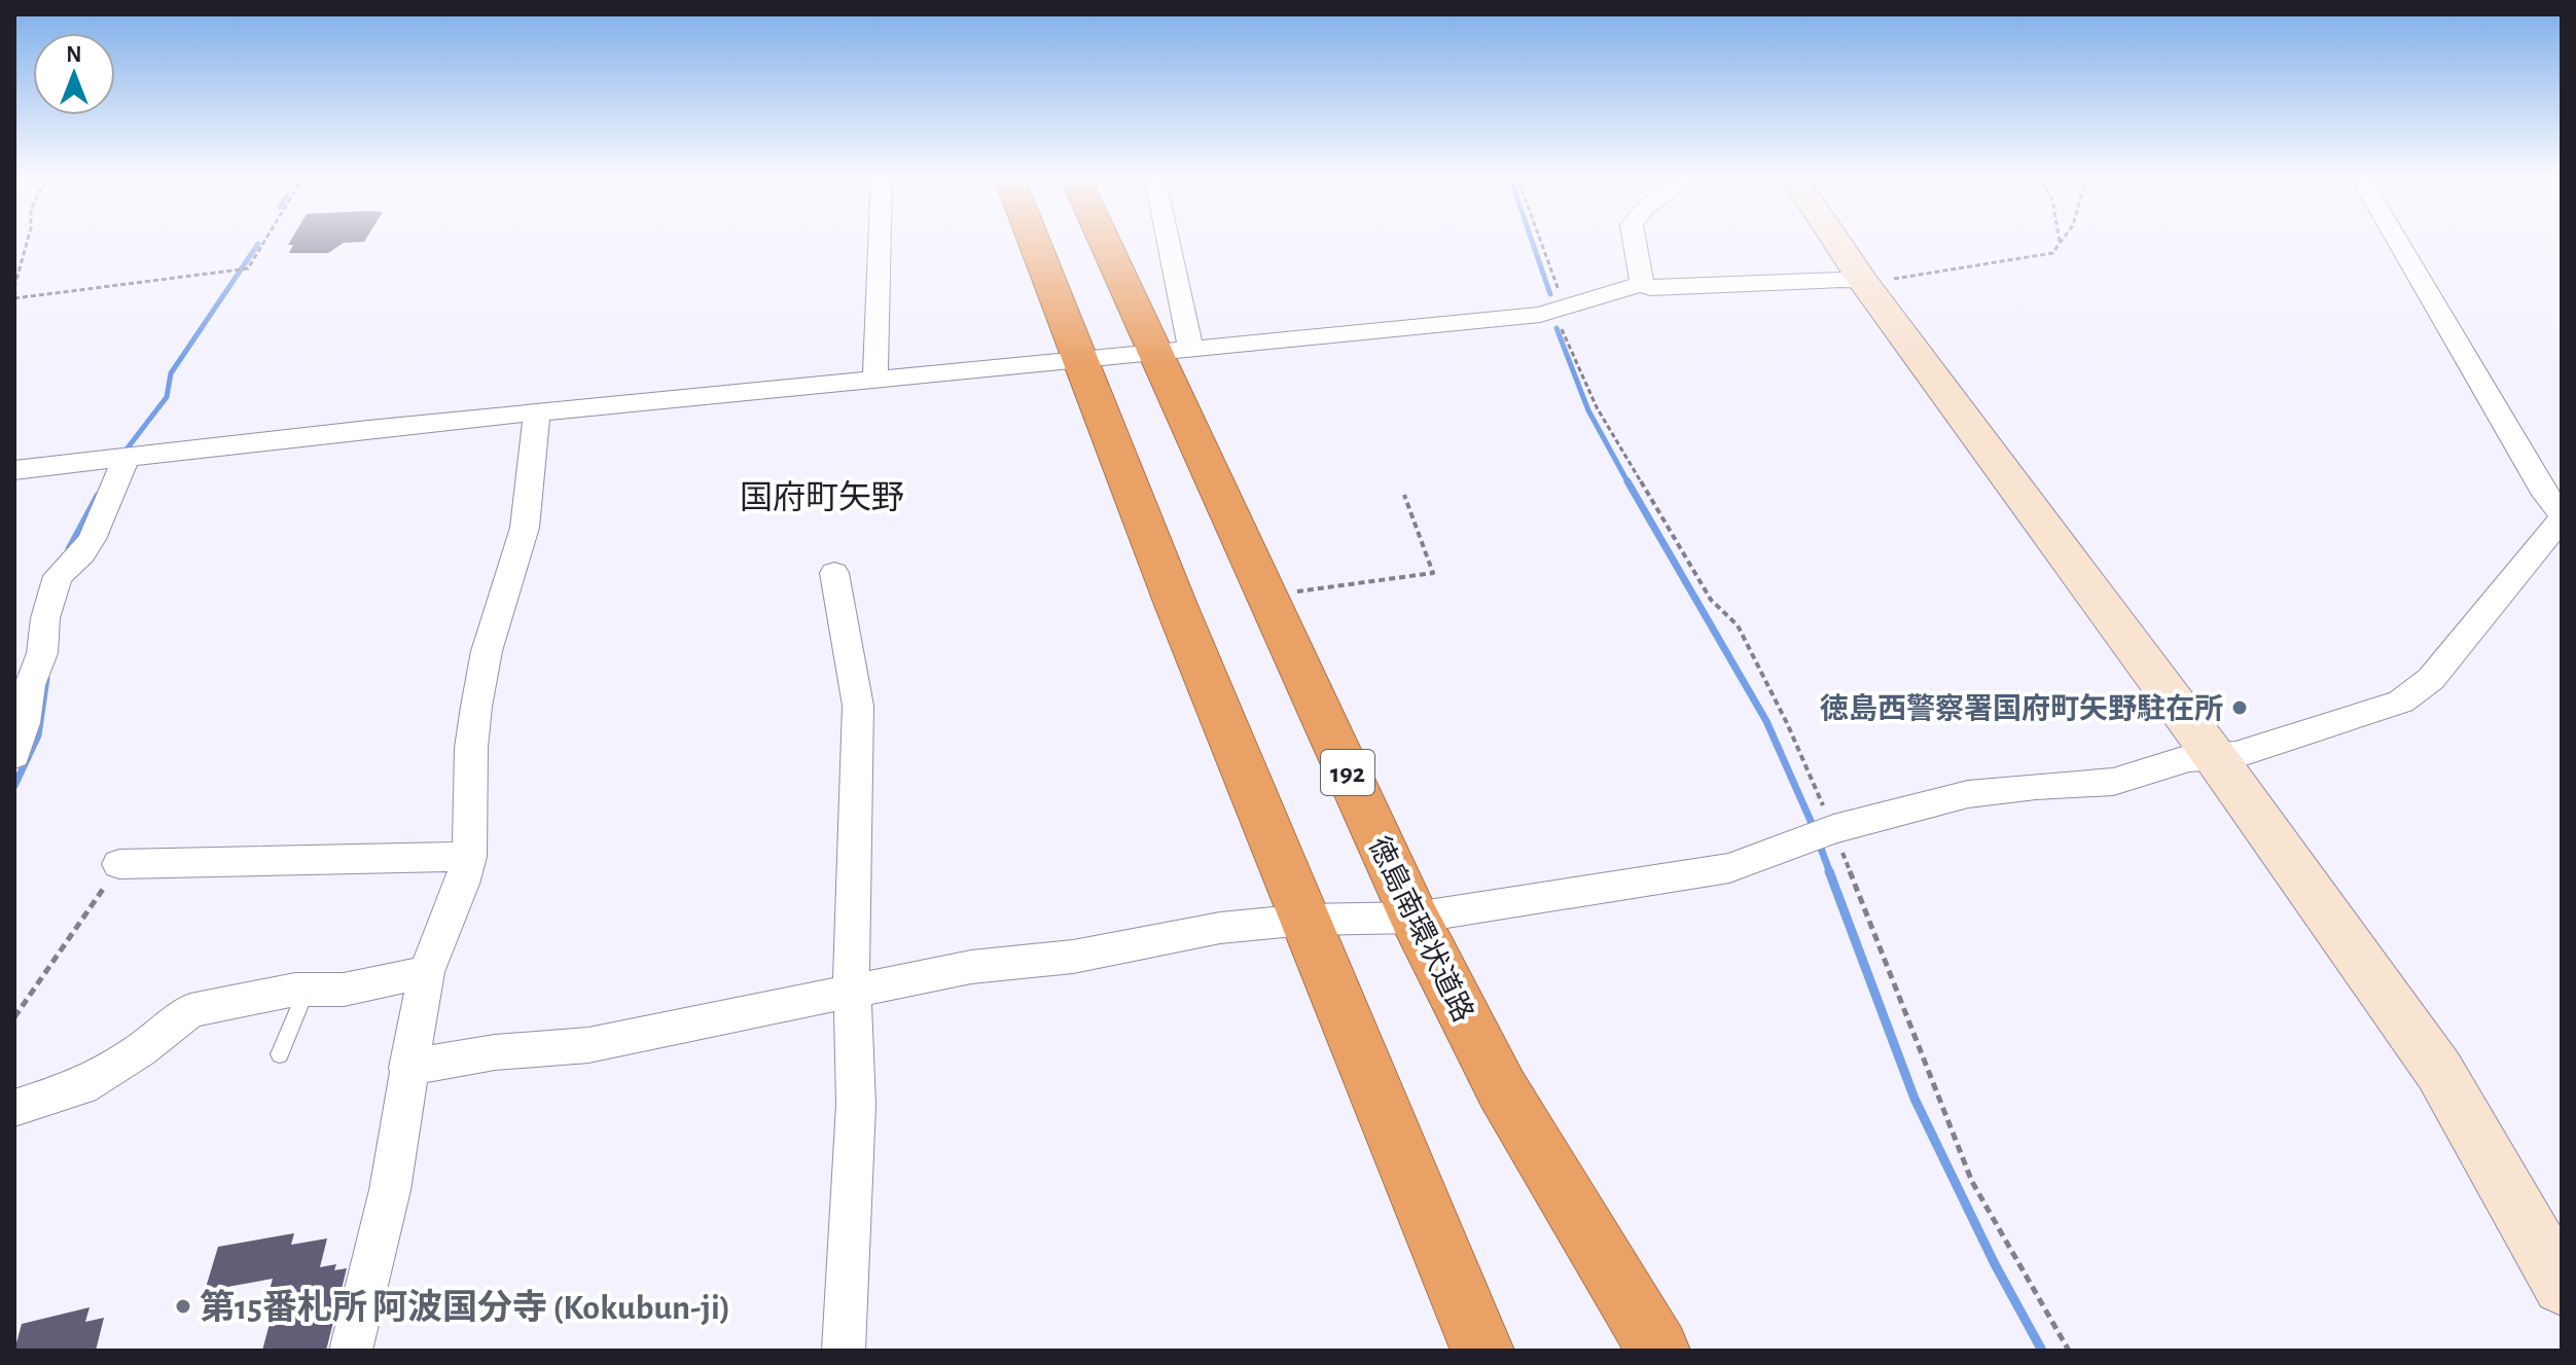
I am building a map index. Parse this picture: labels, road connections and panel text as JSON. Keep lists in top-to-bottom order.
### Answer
{
  "streets": {
    "highway": ["192", "徳島南環状道路"]
  },
  "districts": ["国府町矢野"],
  "places": ["徳島西警察署国府町矢野駐在所", "第15番札所 阿波国分寺 (Kokubun-ji)"],
  "north": "top"
}
